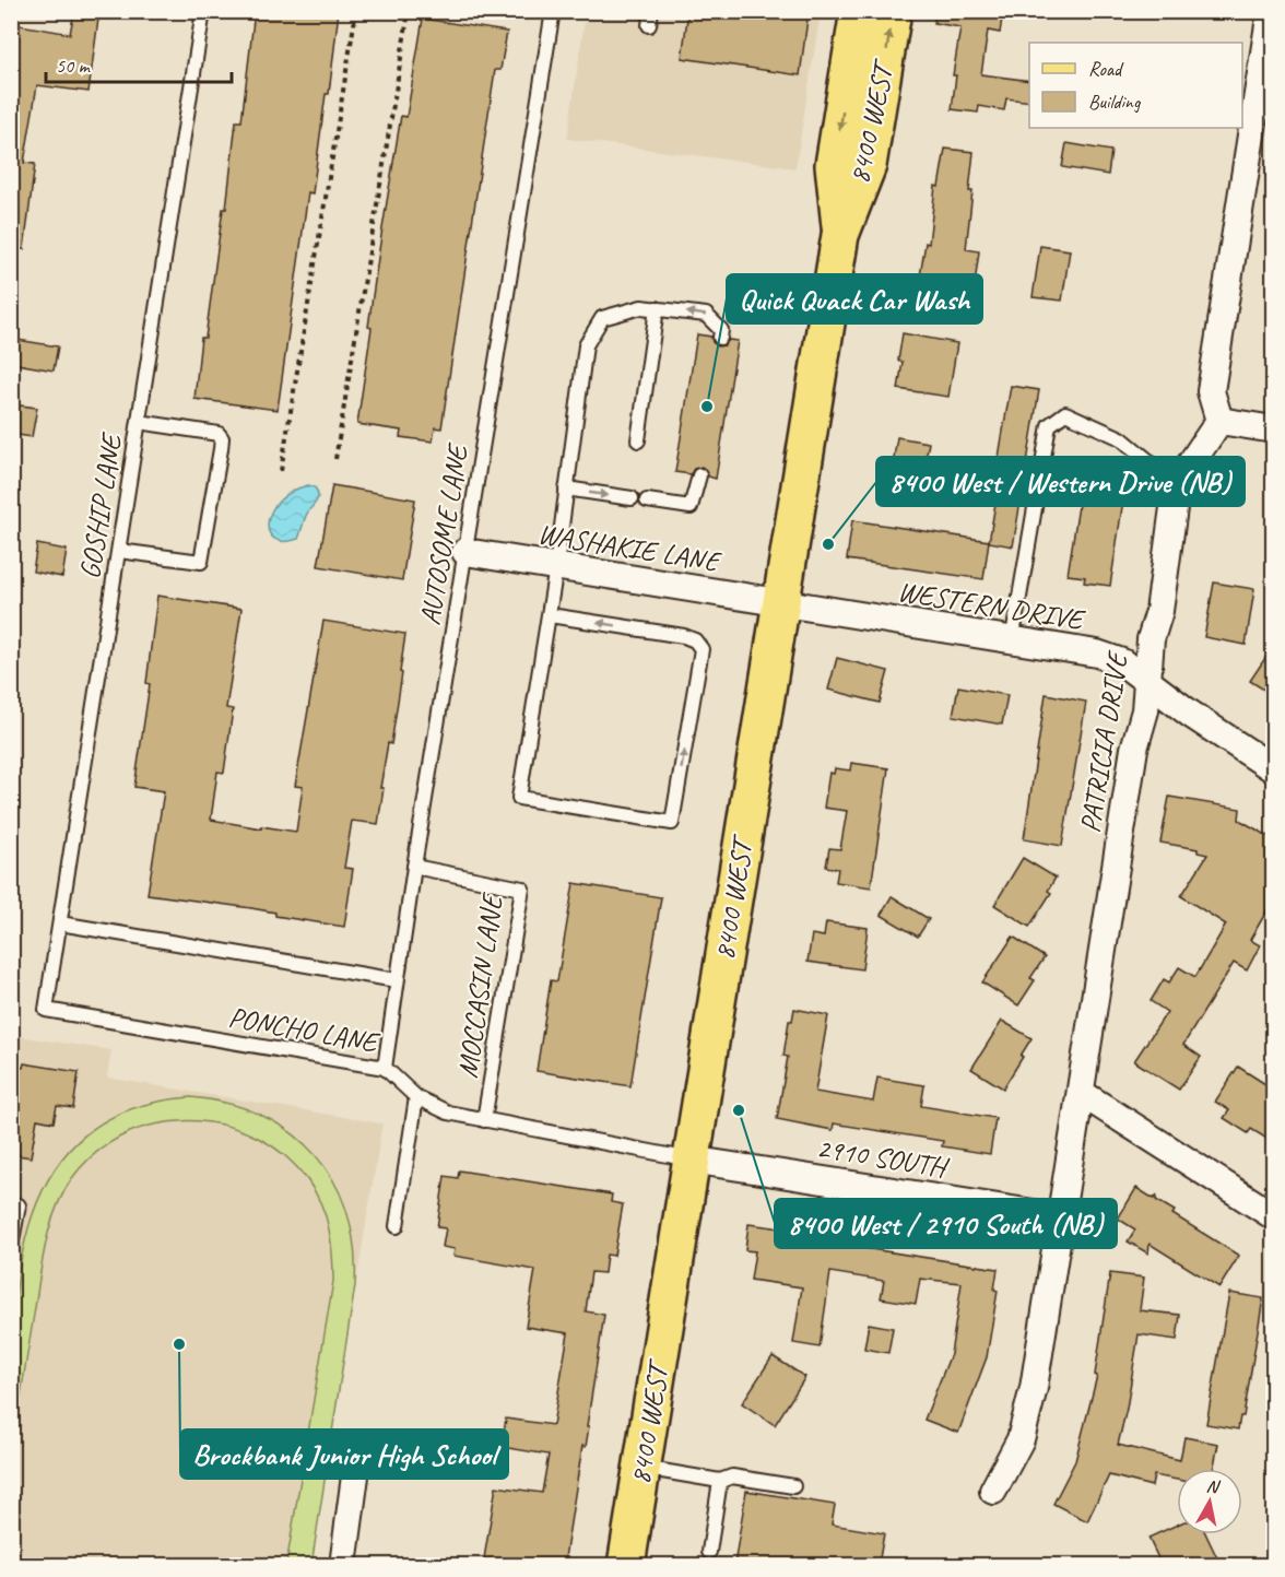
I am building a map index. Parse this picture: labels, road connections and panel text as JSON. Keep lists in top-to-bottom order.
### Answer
{
  "streets": {
    "main road": ["8400 WEST"],
    "street": [
      "WASHAKIE LANE",
      "WESTERN DRIVE",
      "PATRICIA DRIVE",
      "2910 SOUTH"
    ],
    "lane": [
      "GOSHIP LANE",
      "AUTOSOME LANE",
      "MOCCASIN LANE",
      "PONCHO LANE"
    ]
  },
  "crossings": [
    ["8400 WEST", "WASHAKIE LANE"],
    ["8400 WEST", "WESTERN DRIVE"],
    ["8400 WEST", "PONCHO LANE"],
    ["8400 WEST", "2910 SOUTH"],
    ["GOSHIP LANE", "PONCHO LANE"],
    ["AUTOSOME LANE", "WASHAKIE LANE"],
    ["AUTOSOME LANE", "MOCCASIN LANE"],
    ["AUTOSOME LANE", "PONCHO LANE"],
    ["WASHAKIE LANE", "WESTERN DRIVE"],
    ["WESTERN DRIVE", "PATRICIA DRIVE"],
    ["PATRICIA DRIVE", "2910 SOUTH"],
    ["MOCCASIN LANE", "PONCHO LANE"],
    ["PONCHO LANE", "2910 SOUTH"]
  ],
  "places": [
    "Quick Quack Car Wash",
    "8400 West / Western Drive (NB)",
    "8400 West / 2910 South (NB)",
    "Brockbank Junior High School"
  ],
  "legend": ["Road", "Building"],
  "scale_bar": "50 m",
  "north": "top"
}
